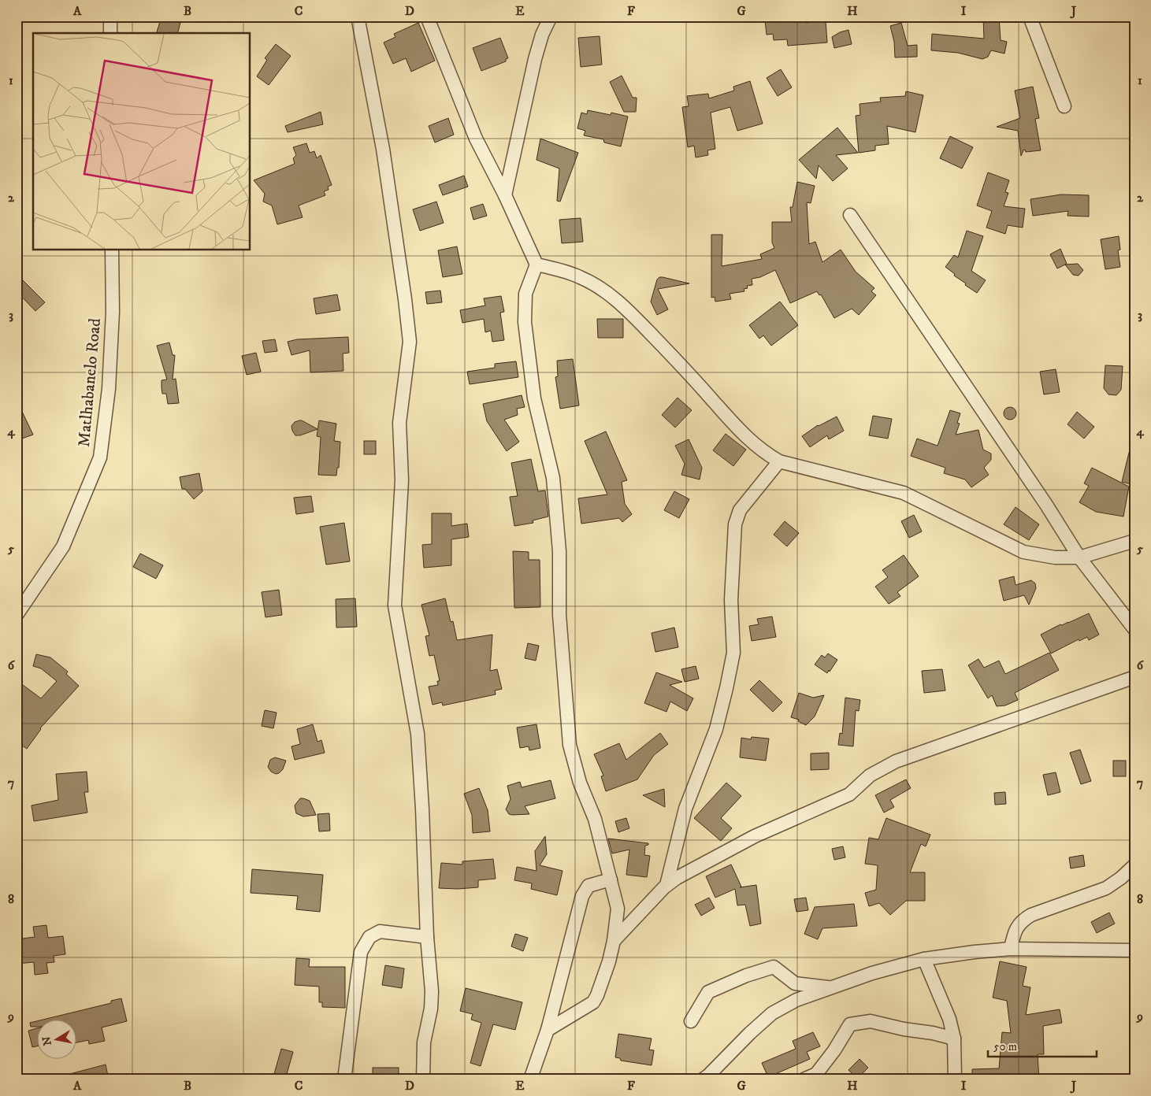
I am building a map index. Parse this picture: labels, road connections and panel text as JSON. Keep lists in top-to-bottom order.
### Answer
{
  "streets": {
    "street": ["Matlhabanelo Road"]
  },
  "scale_bar": "50 m",
  "north": "left",
  "grid": {
    "columns": [
      "A",
      "B",
      "C",
      "D",
      "E",
      "F",
      "G",
      "H",
      "I",
      "J"
    ],
    "rows": [
      "1",
      "2",
      "3",
      "4",
      "5",
      "6",
      "7",
      "8",
      "9"
    ]
  }
}
